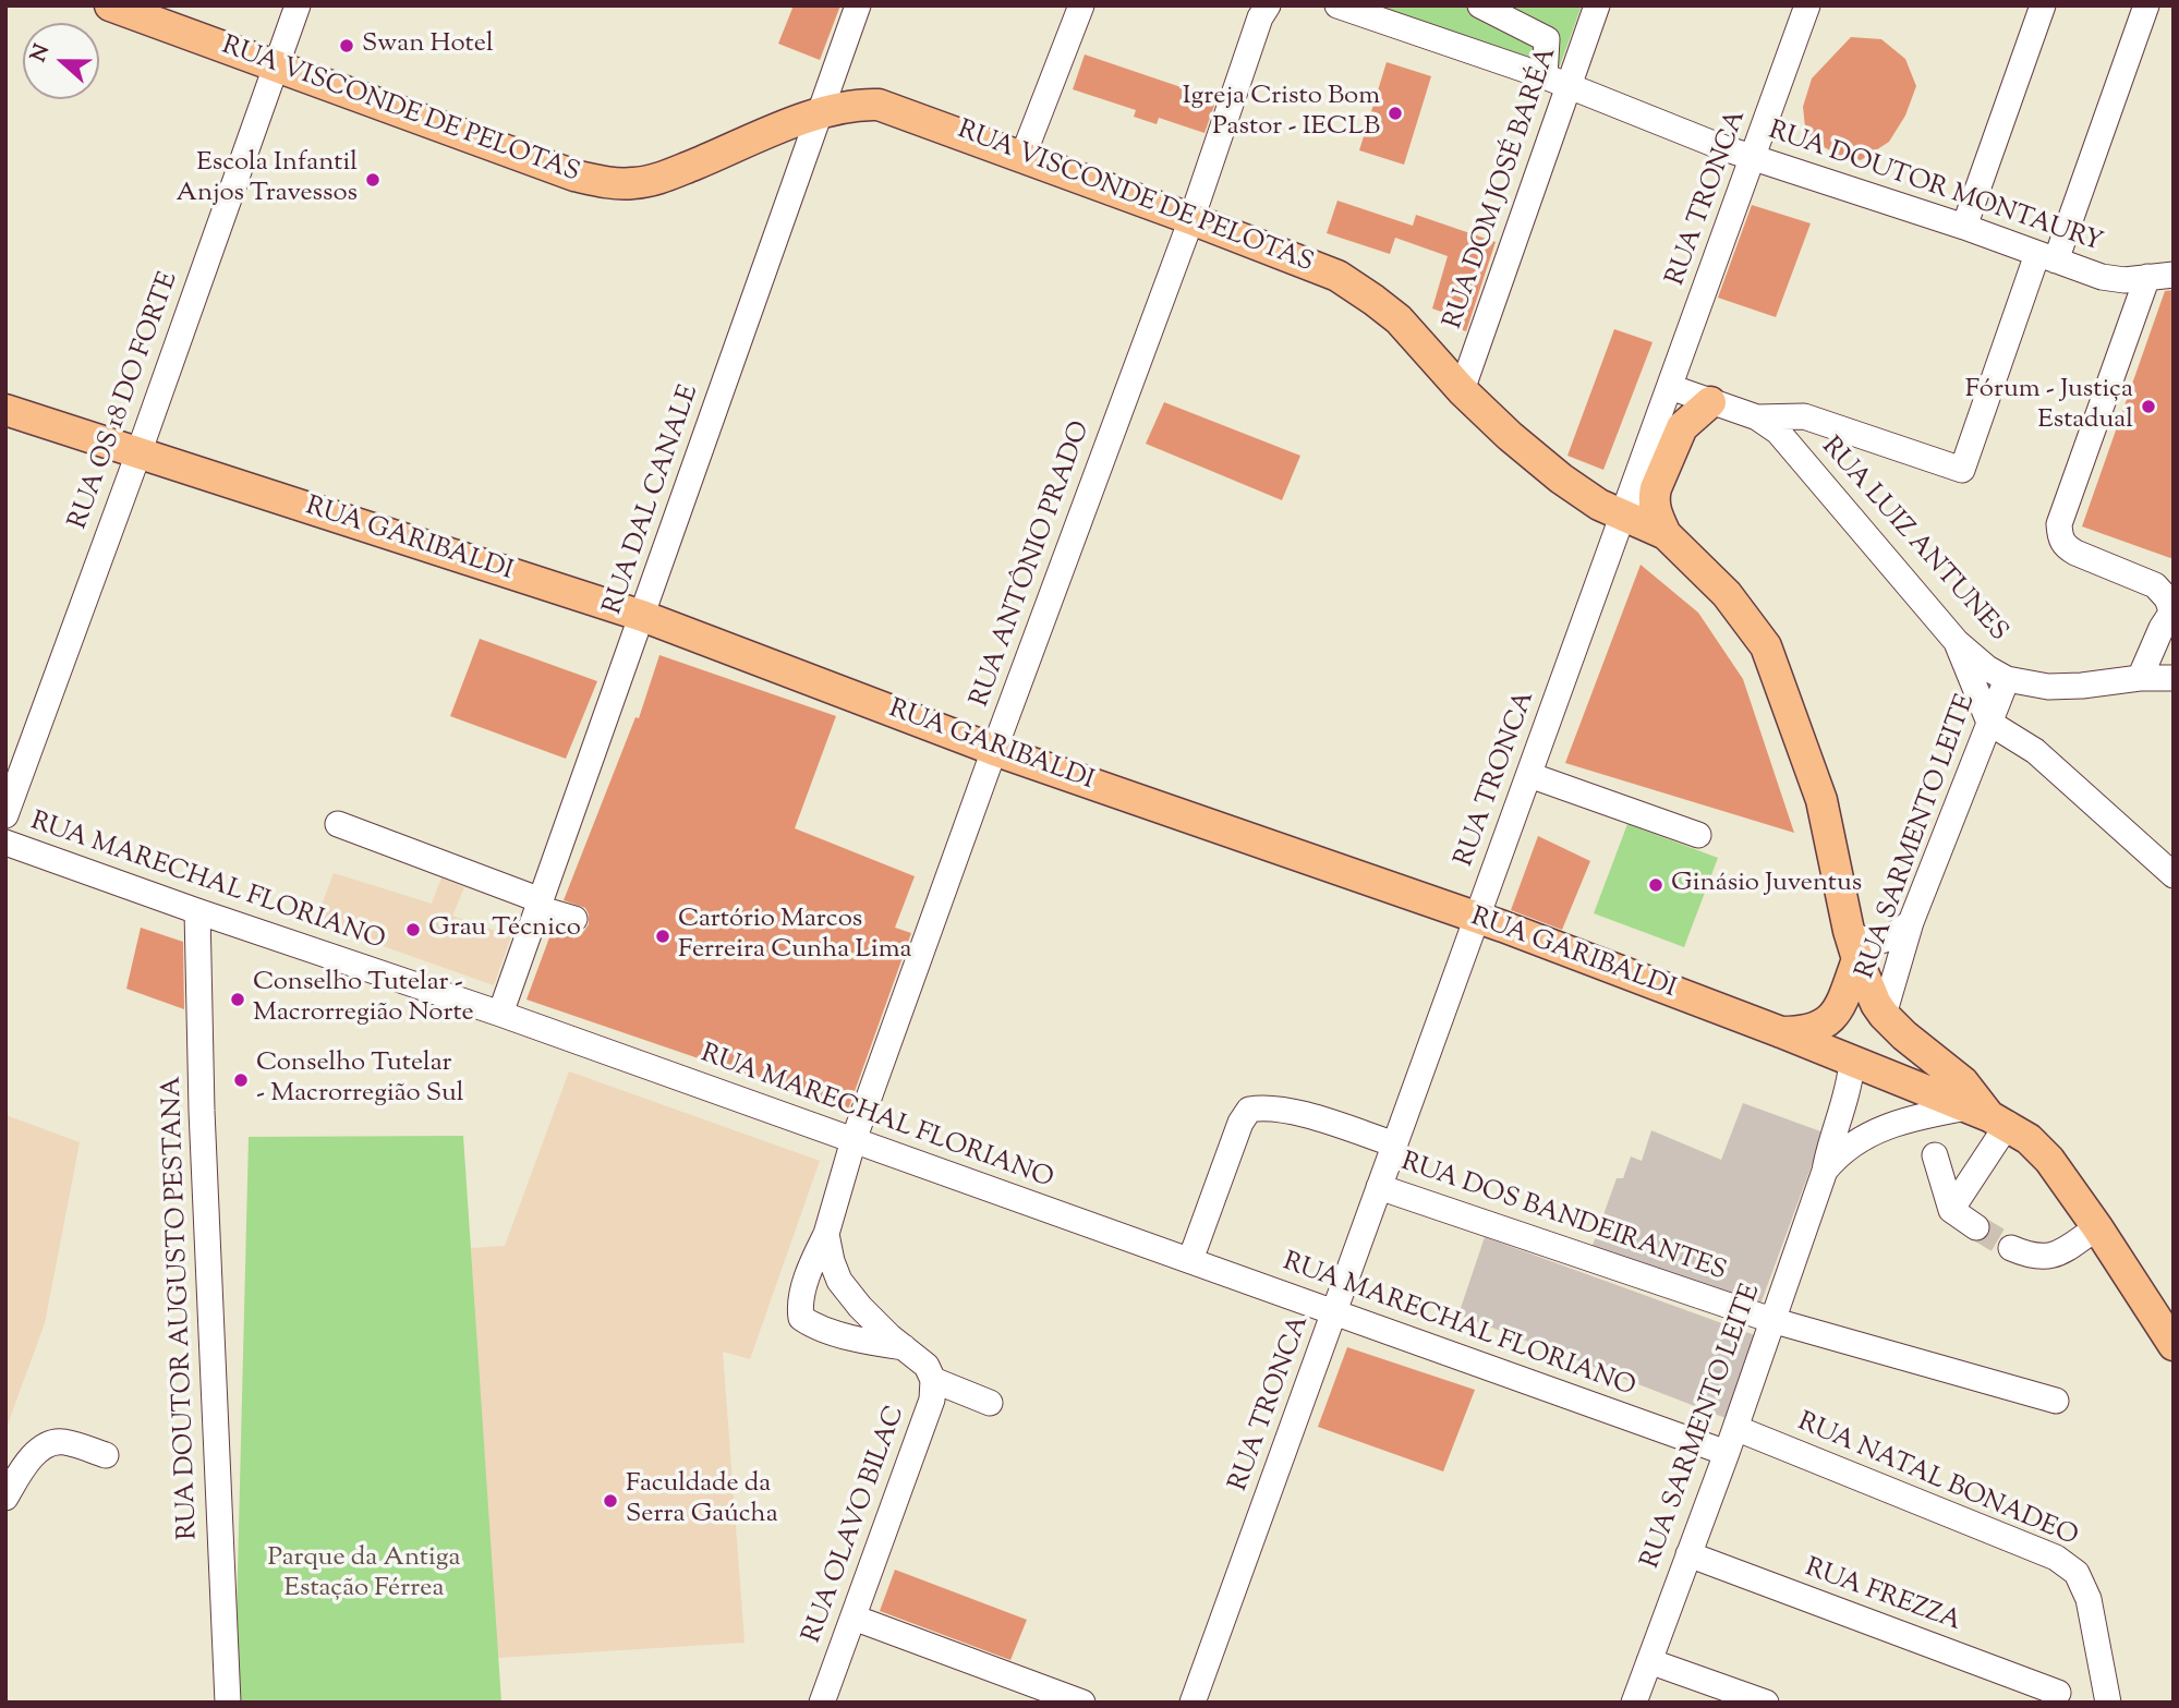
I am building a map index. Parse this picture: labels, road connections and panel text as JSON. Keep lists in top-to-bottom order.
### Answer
{
  "streets": {
    "main road": ["RUA VISCONDE DE PELOTAS", "RUA GARIBALDI"],
    "street": [
      "RUA DOM JOSÉ BARÉA",
      "RUA DOUTOR MONTAURY",
      "RUA TRONCA",
      "RUA OS 18 DO FORTE",
      "RUA DAL CANALE",
      "RUA LUIZ ANTUNES",
      "RUA ANTÔNIO PRADO",
      "RUA SARMENTO LEITE",
      "RUA MARECHAL FLORIANO",
      "RUA DOS BANDEIRANTES",
      "RUA DOUTOR AUGUSTO PESTANA",
      "RUA NATAL BONADEO",
      "RUA OLAVO BILAC",
      "RUA FREZZA"
    ]
  },
  "crossings": [
    ["RUA VISCONDE DE PELOTAS", "RUA DOM JOSÉ BARÉA"],
    ["RUA VISCONDE DE PELOTAS", "RUA TRONCA"],
    ["RUA VISCONDE DE PELOTAS", "RUA OS 18 DO FORTE"],
    ["RUA VISCONDE DE PELOTAS", "RUA DAL CANALE"],
    ["RUA VISCONDE DE PELOTAS", "RUA GARIBALDI"],
    ["RUA VISCONDE DE PELOTAS", "RUA ANTÔNIO PRADO"],
    ["RUA VISCONDE DE PELOTAS", "RUA SARMENTO LEITE"],
    ["RUA DOM JOSÉ BARÉA", "RUA DOUTOR MONTAURY"],
    ["RUA DOUTOR MONTAURY", "RUA TRONCA"],
    ["RUA TRONCA", "RUA GARIBALDI"],
    ["RUA TRONCA", "RUA LUIZ ANTUNES"],
    ["RUA TRONCA", "RUA MARECHAL FLORIANO"],
    ["RUA TRONCA", "RUA DOS BANDEIRANTES"],
    ["RUA OS 18 DO FORTE", "RUA GARIBALDI"],
    ["RUA DAL CANALE", "RUA GARIBALDI"],
    ["RUA DAL CANALE", "RUA MARECHAL FLORIANO"],
    ["RUA GARIBALDI", "RUA ANTÔNIO PRADO"],
    ["RUA GARIBALDI", "RUA SARMENTO LEITE"],
    ["RUA LUIZ ANTUNES", "RUA SARMENTO LEITE"],
    ["RUA ANTÔNIO PRADO", "RUA MARECHAL FLORIANO"],
    ["RUA ANTÔNIO PRADO", "RUA OLAVO BILAC"],
    ["RUA SARMENTO LEITE", "RUA MARECHAL FLORIANO"],
    ["RUA SARMENTO LEITE", "RUA DOS BANDEIRANTES"],
    ["RUA SARMENTO LEITE", "RUA NATAL BONADEO"],
    ["RUA SARMENTO LEITE", "RUA FREZZA"],
    ["RUA MARECHAL FLORIANO", "RUA DOUTOR AUGUSTO PESTANA"]
  ],
  "parks": ["Parque da Antiga Estação Férrea"],
  "places": [
    "Swan Hotel",
    "Igreja Cristo Bom Pastor - IECLB",
    "Escola Infantil Anjos Travessos",
    "Fórum - Justiça Estadual",
    "Ginásio Juventus",
    "Grau Técnico",
    "Cartório Marcos Ferreira Cunha Lima",
    "Conselho Tutelar - Macrorregião Norte",
    "Conselho Tutelar - Macrorregião Sul",
    "Faculdade da Serra Gaúcha"
  ],
  "north": "left"
}
